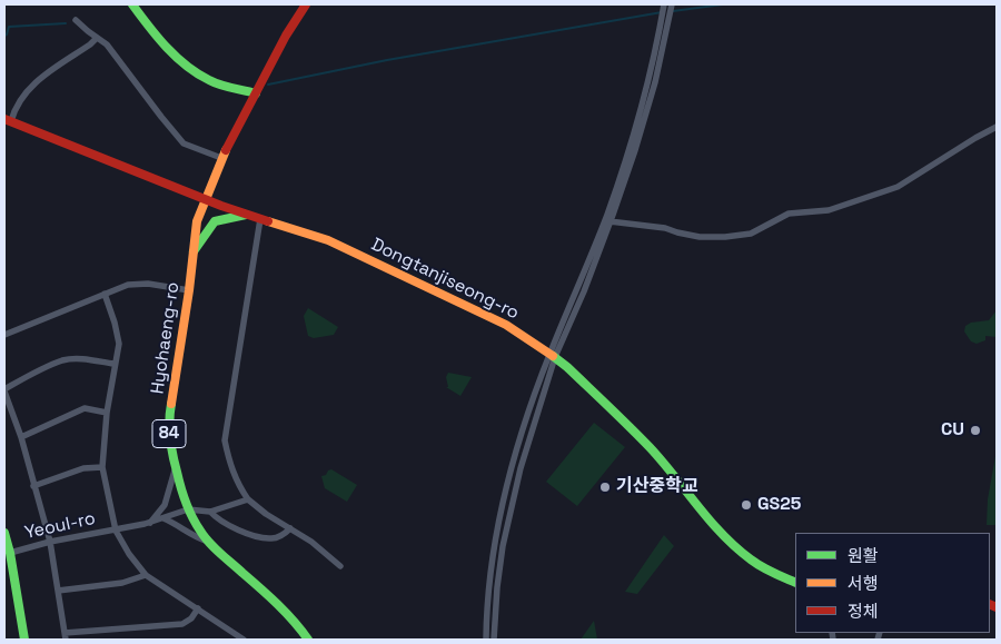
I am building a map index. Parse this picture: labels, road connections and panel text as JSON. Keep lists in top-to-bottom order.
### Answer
{
  "streets": {
    "main road": [
      "Dongtanjiseong-ro",
      "Hyohaeng-ro",
      "84",
      "Yeoul-ro"
    ]
  },
  "crossings": [
    ["Dongtanjiseong-ro", "Hyohaeng-ro"],
    ["Hyohaeng-ro", "84"],
    ["Hyohaeng-ro", "Yeoul-ro"]
  ],
  "places": ["CU", "기산중학교", "GS25"],
  "legend": ["원활", "서행", "정체"]
}
